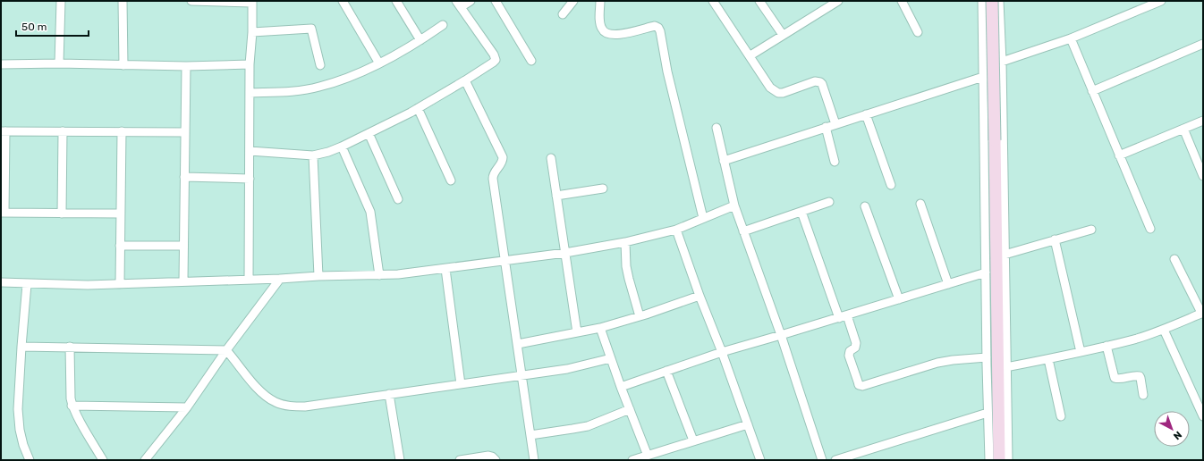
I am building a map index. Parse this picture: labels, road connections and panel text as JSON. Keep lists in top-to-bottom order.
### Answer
{
  "scale_bar": "50 m",
  "north": "bottom right"
}
